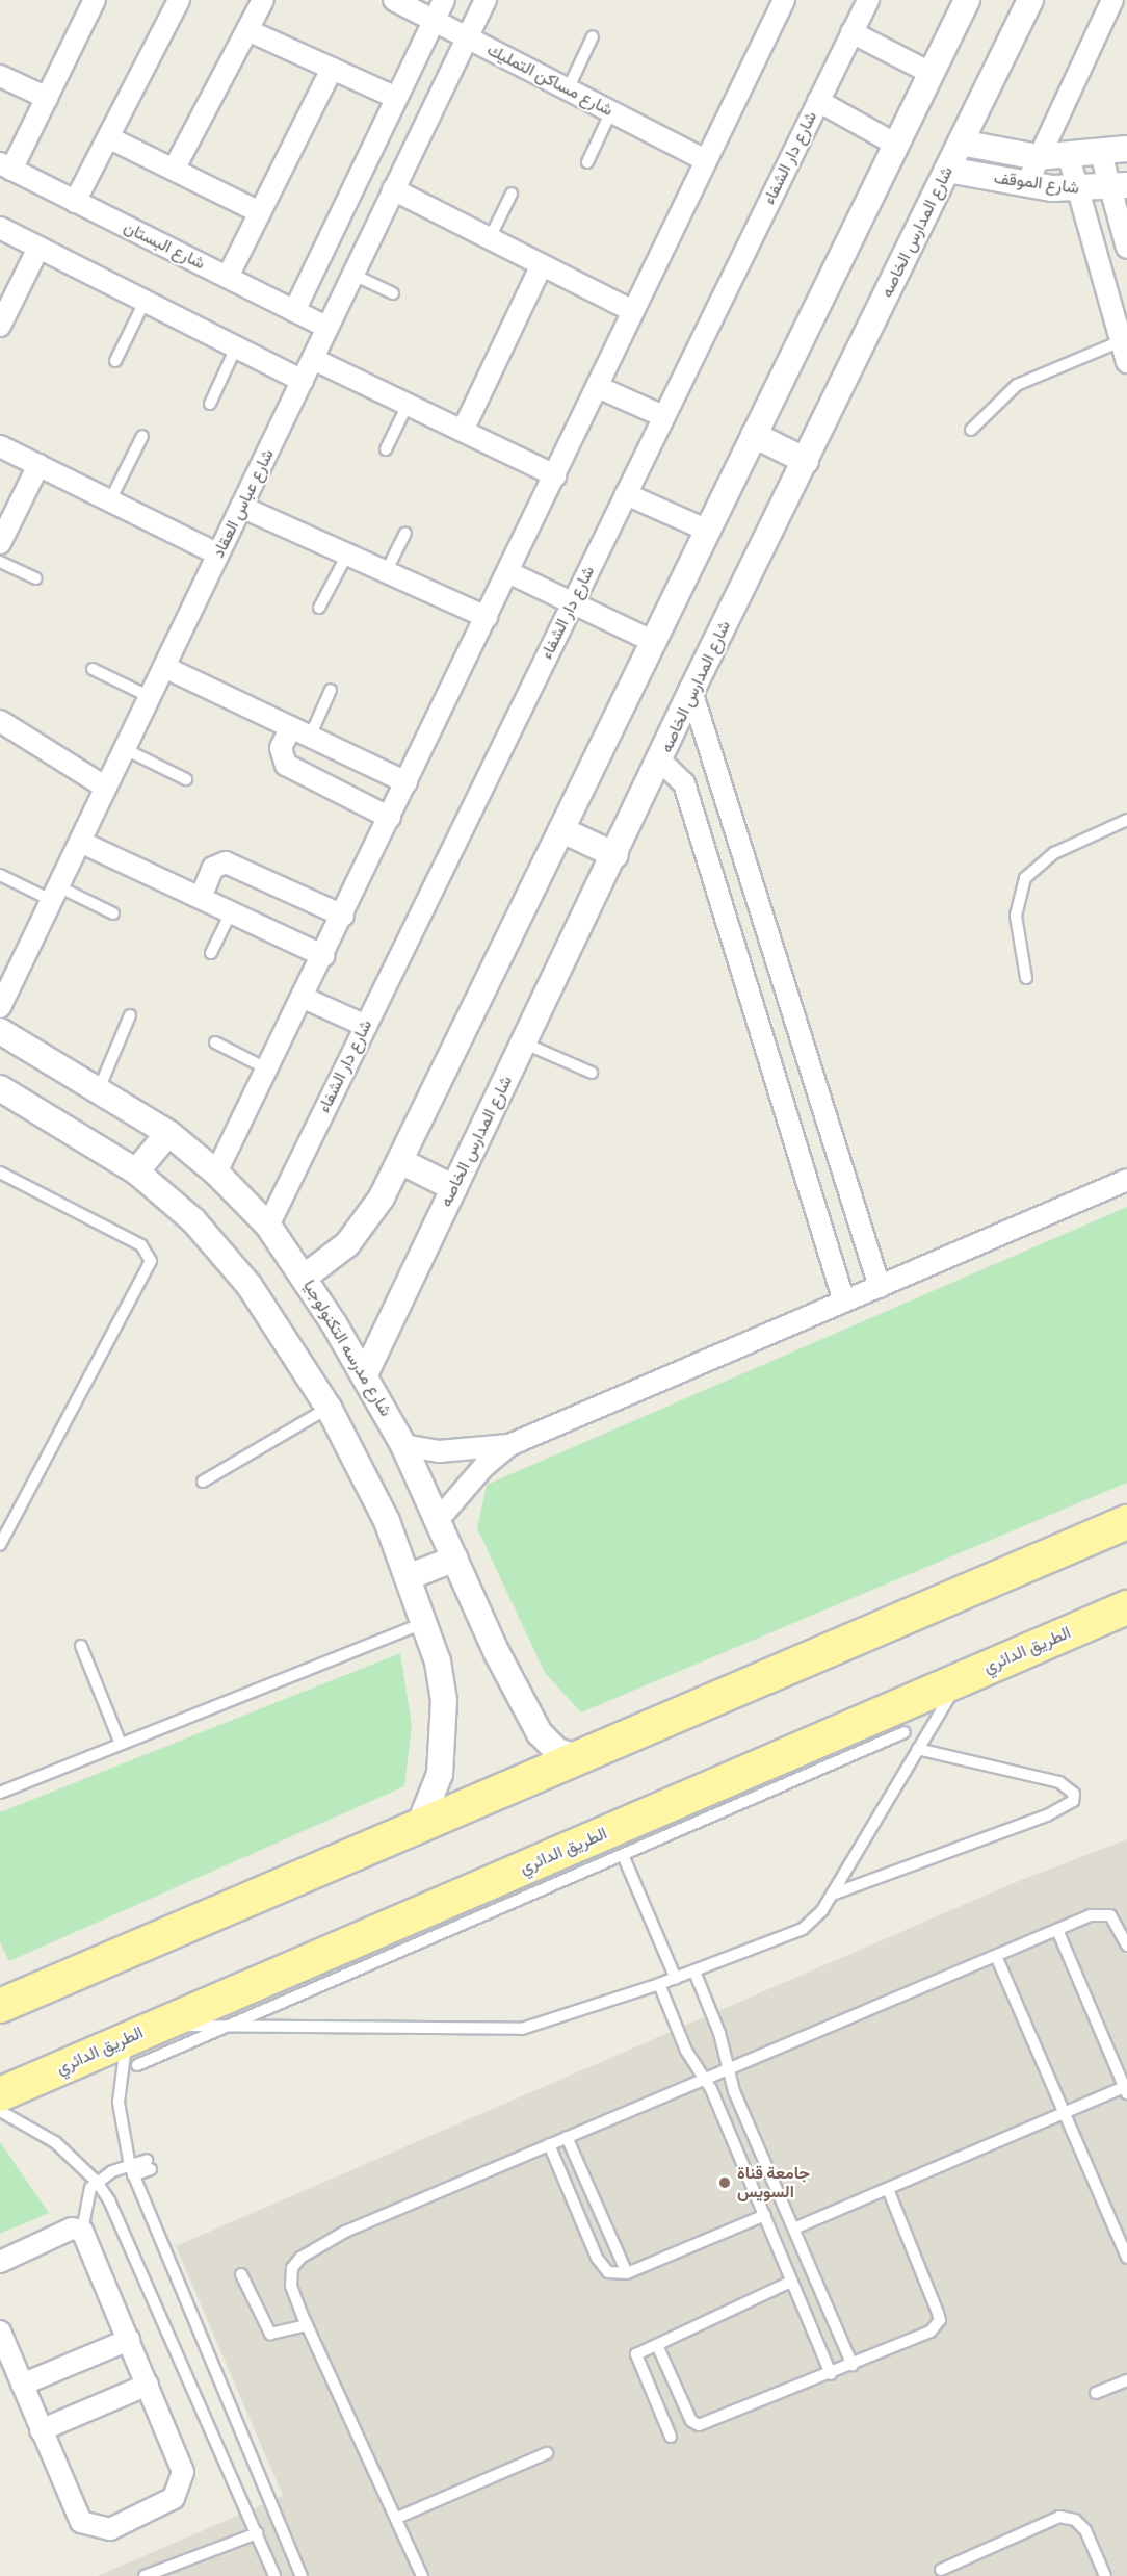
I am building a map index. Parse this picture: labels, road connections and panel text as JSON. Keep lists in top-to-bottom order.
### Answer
{
  "streets": {
    "main road": ["الطريق الدائري"],
    "street": [
      "شارع مساكن التمليك",
      "شارع دار الشفاء",
      "شارع الموقف",
      "شارع المدارس الخاصه",
      "شارع البستان",
      "شارع عباس العقاد",
      "شارع مدرسه التكنولوجيا"
    ]
  },
  "crossings": [
    ["شارع مساكن التمليك", "شارع عباس العقاد"],
    ["شارع دار الشفاء", "شارع مدرسه التكنولوجيا"],
    ["شارع الموقف", "شارع المدارس الخاصه"],
    ["شارع المدارس الخاصه", "شارع مدرسه التكنولوجيا"],
    ["شارع البستان", "شارع عباس العقاد"]
  ],
  "places": ["جامعة قناة السويس"]
}
